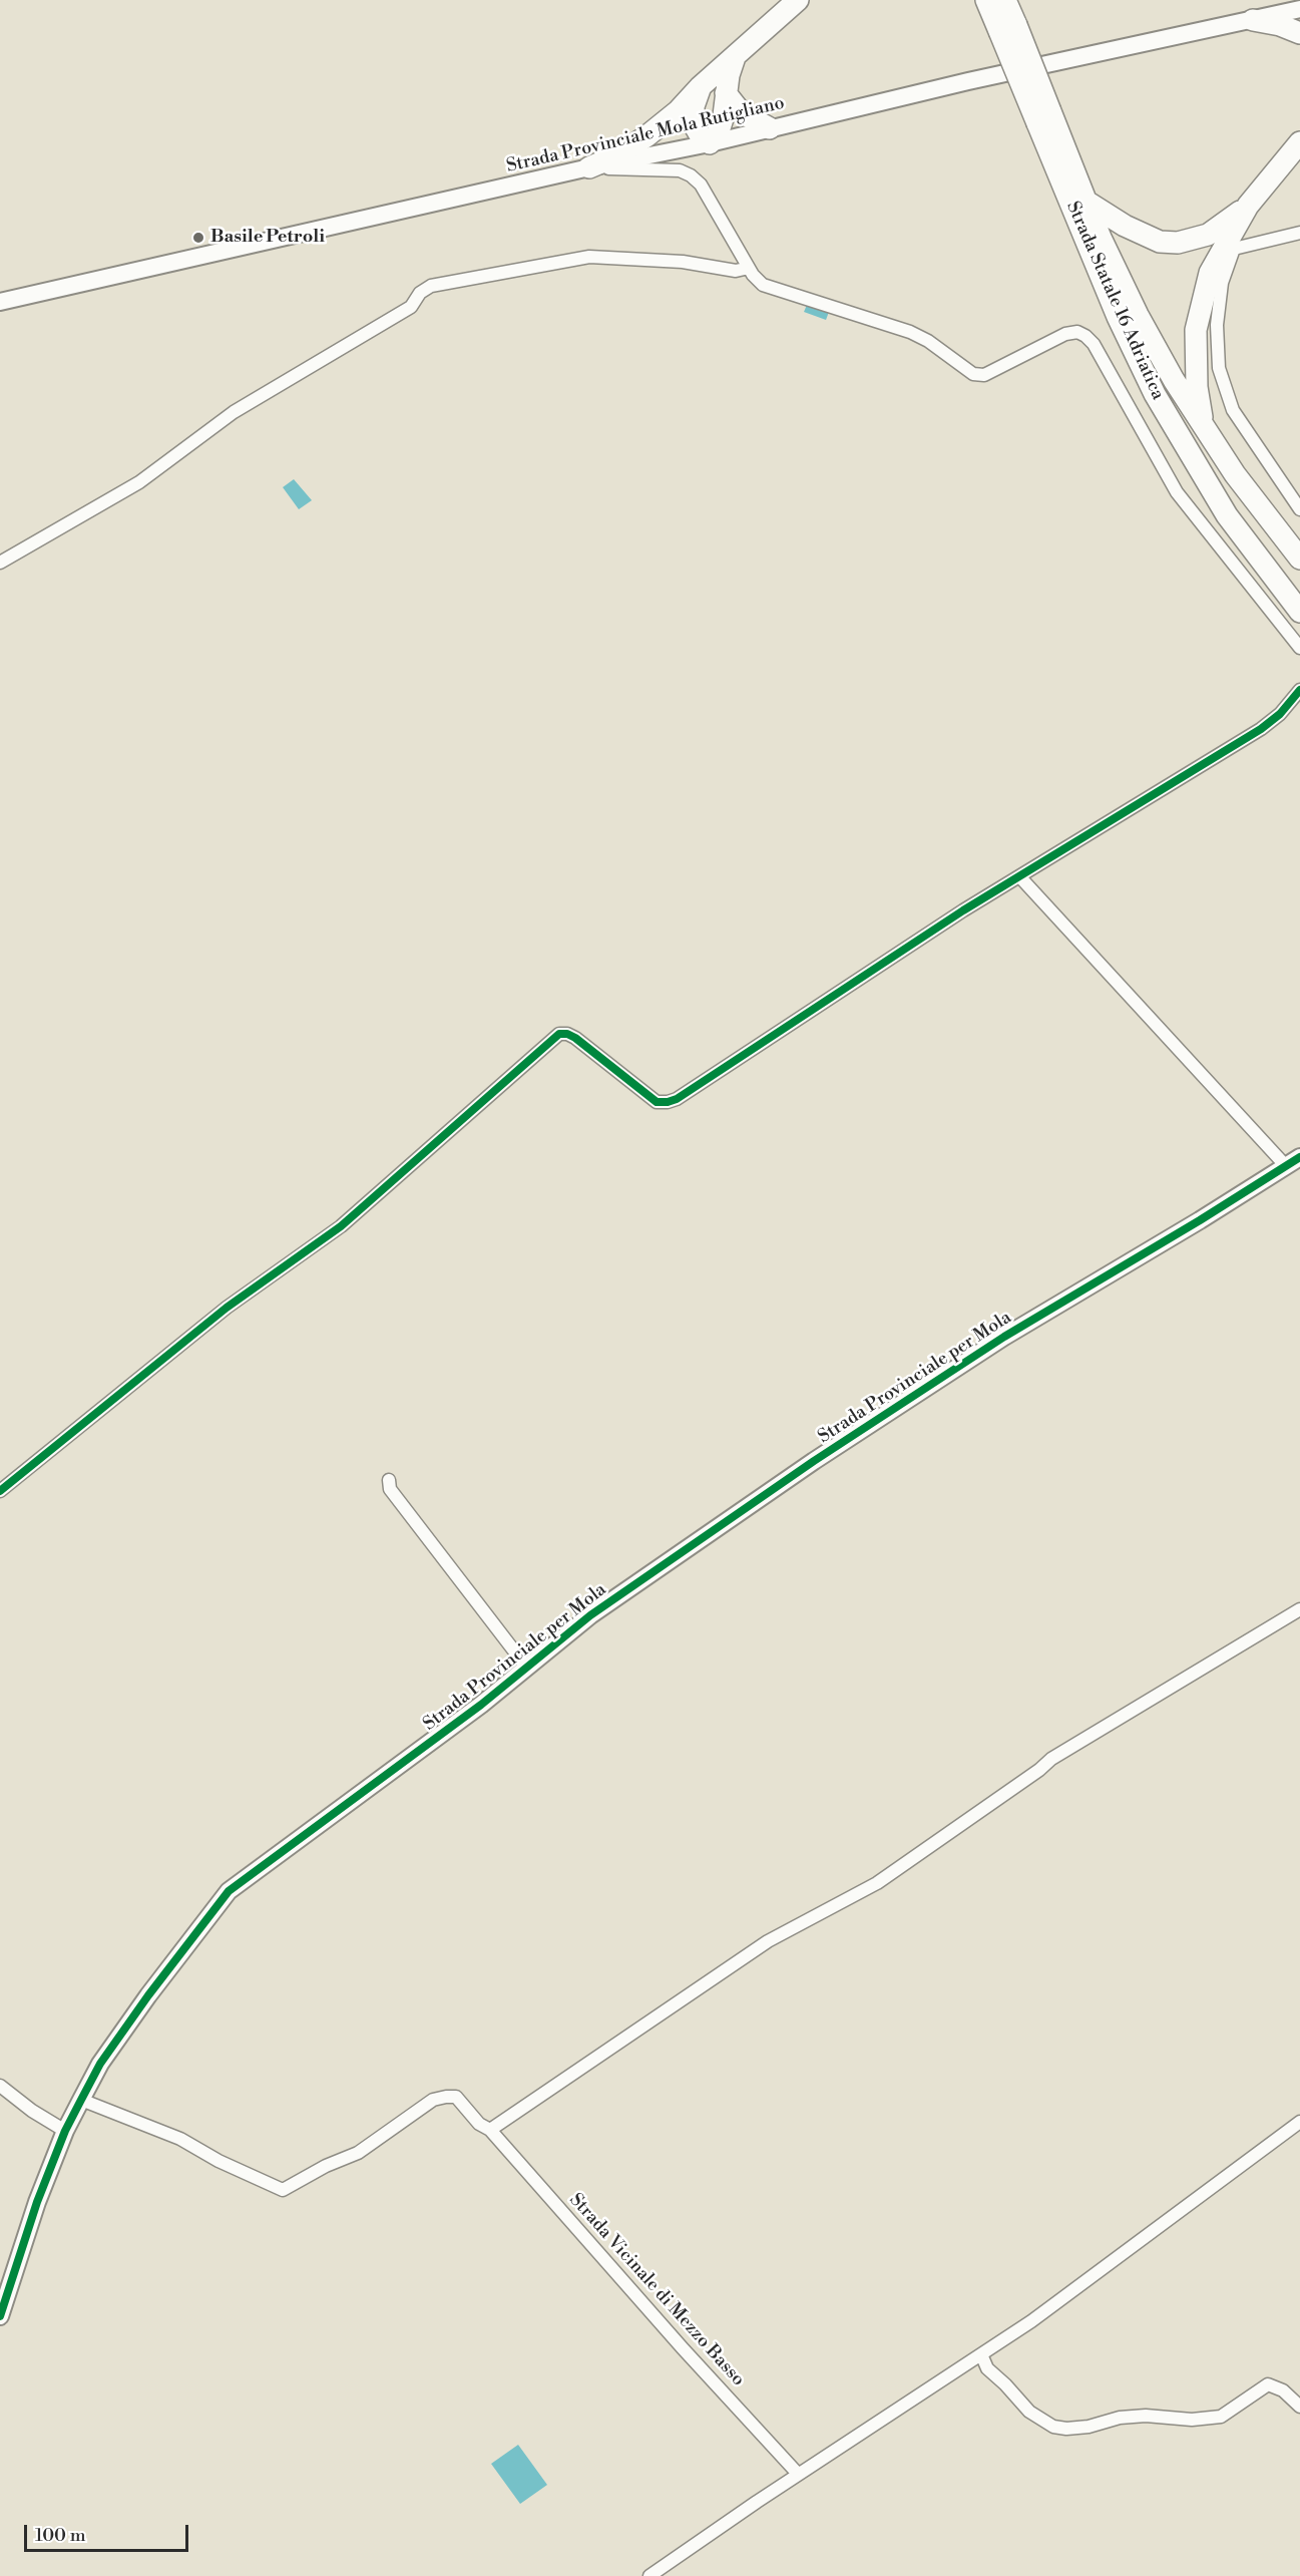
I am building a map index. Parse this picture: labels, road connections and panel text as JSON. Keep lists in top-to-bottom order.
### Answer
{
  "streets": {
    "highway": ["Strada Statale 16 Adriatica"],
    "street": ["Strada Provinciale Mola Rutigliano", "Strada Provinciale per Mola", "Strada Vicinale di Mezzo Basso"]
  },
  "crossings": [
    ["Strada Provinciale per Mola", "Strada Vicinale di Mezzo Basso"]
  ],
  "places": ["Basile Petroli"],
  "scale_bar": "100 m"
}
